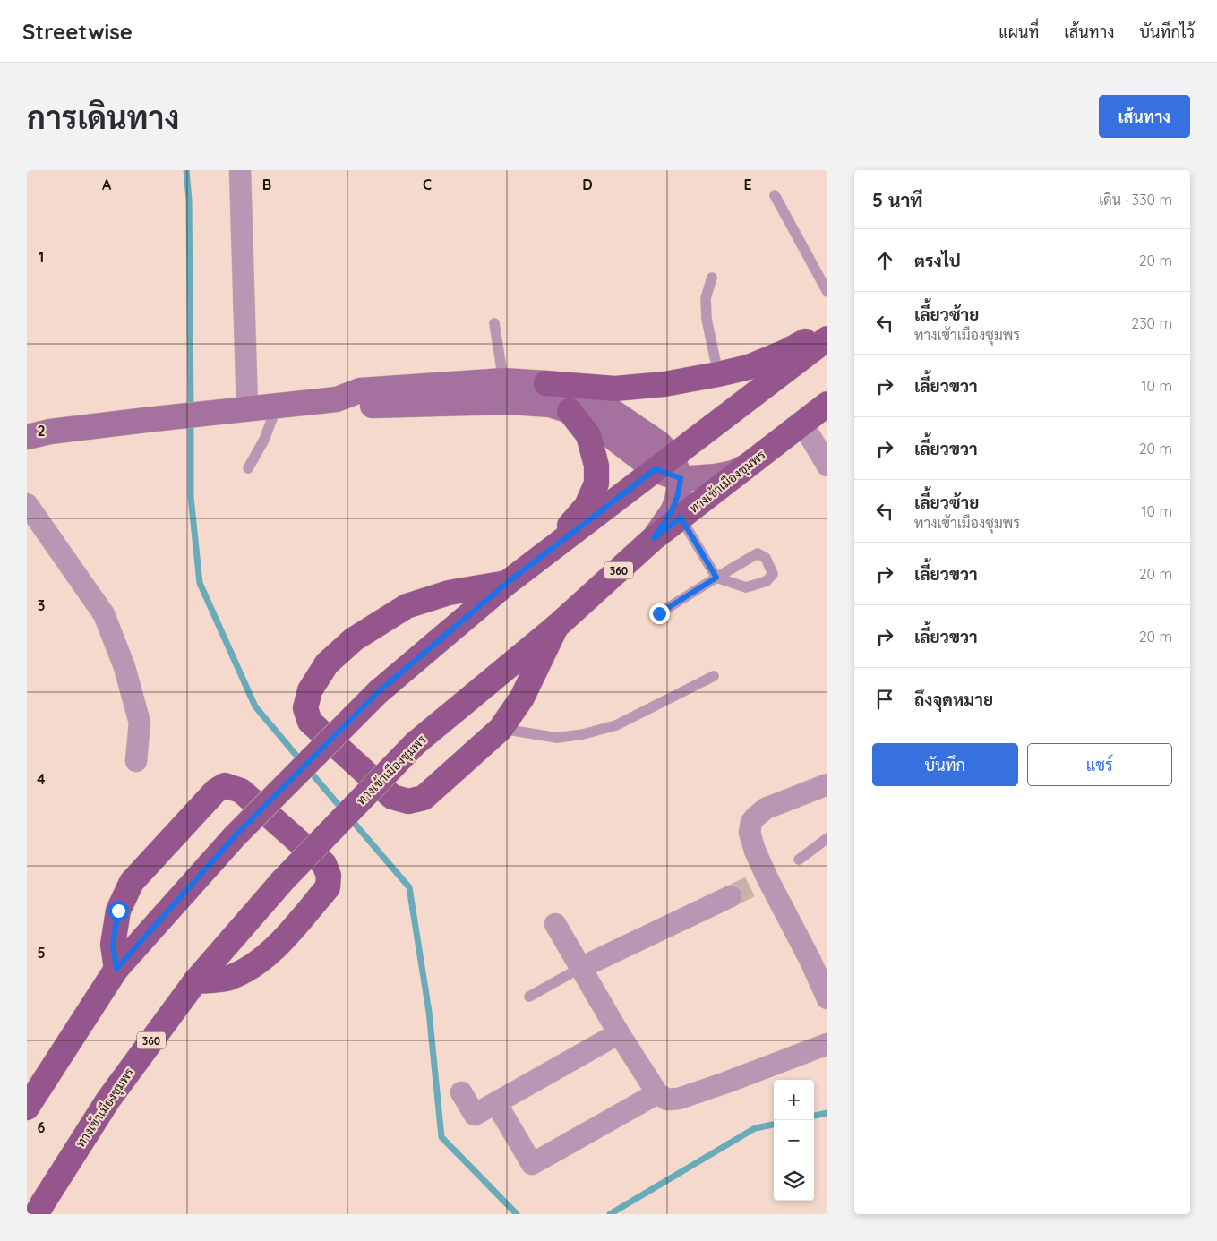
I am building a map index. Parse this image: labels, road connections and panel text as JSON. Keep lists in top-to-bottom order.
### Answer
{
  "streets": {
    "main road": ["ทางเข้าเมืองชุมพร", "360"]
  },
  "page": {
    "header": "Streetwise",
    "nav": ["แผนที่", "เส้นทาง", "บันทึกไว้"],
    "buttons": [
      "เส้นทาง",
      ["บันทึก", "แชร์"]
    ],
    "title": "การเดินทาง",
    "heading": ["5 นาที", "เดิน · 330 m"],
    "list": [
      ["ตรงไป", "20 m"],
      ["เลี้ยวซ้าย", "ทางเข้าเมืองชุมพร", "230 m"],
      ["เลี้ยวขวา", "10 m"],
      ["เลี้ยวขวา", "20 m"],
      ["เลี้ยวซ้าย", "ทางเข้าเมืองชุมพร", "10 m"],
      ["เลี้ยวขวา", "20 m"],
      ["เลี้ยวขวา", "20 m"],
      "ถึงจุดหมาย"
    ],
    "map_buttons": ["+", "−"]
  },
  "grid": {
    "columns": [
      "A",
      "B",
      "C",
      "D",
      "E"
    ],
    "rows": [
      "1",
      "2",
      "3",
      "4",
      "5",
      "6"
    ]
  }
}
